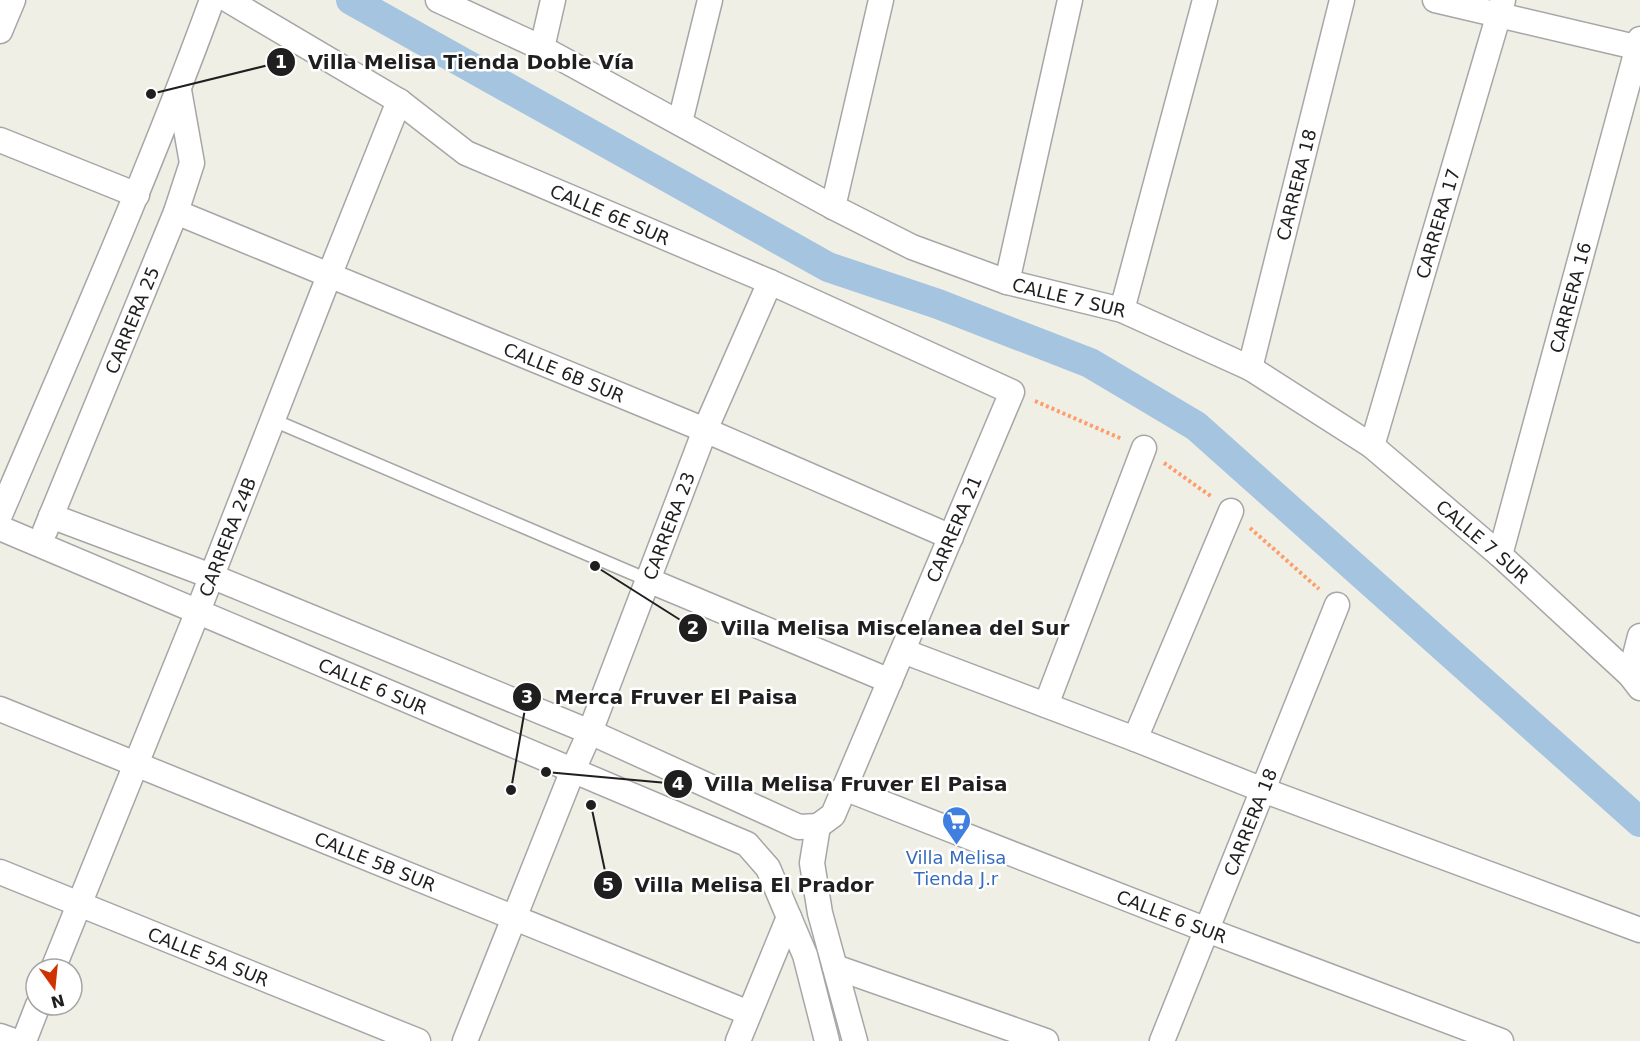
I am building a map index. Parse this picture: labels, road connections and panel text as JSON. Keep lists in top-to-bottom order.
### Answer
{
  "streets": {
    "street": [
      "CARRERA 18",
      "CALLE 6E SUR",
      "CARRERA 17",
      "CARRERA 16",
      "CALLE 7 SUR",
      "CARRERA 25",
      "CALLE 6B SUR",
      "CARRERA 23",
      "CARRERA 21",
      "CARRERA 24B",
      "CALLE 6 SUR",
      "CALLE 5B SUR",
      "CALLE 5A SUR"
    ]
  },
  "crossings": [
    ["CARRERA 18", "CALLE 7 SUR"],
    ["CARRERA 18", "CALLE 6 SUR"],
    ["CALLE 6E SUR", "CARRERA 23"],
    ["CALLE 6E SUR", "CARRERA 21"],
    ["CALLE 6E SUR", "CARRERA 24B"],
    ["CARRERA 17", "CALLE 7 SUR"],
    ["CARRERA 16", "CALLE 7 SUR"],
    ["CARRERA 25", "CALLE 6B SUR"],
    ["CARRERA 25", "CALLE 6 SUR"],
    ["CALLE 6B SUR", "CARRERA 23"],
    ["CALLE 6B SUR", "CARRERA 21"],
    ["CALLE 6B SUR", "CARRERA 24B"],
    ["CARRERA 23", "CALLE 6 SUR"],
    ["CARRERA 23", "CALLE 5B SUR"],
    ["CARRERA 21", "CALLE 6 SUR"],
    ["CARRERA 24B", "CALLE 6 SUR"],
    ["CARRERA 24B", "CALLE 5B SUR"],
    ["CARRERA 24B", "CALLE 5A SUR"]
  ],
  "places": {
    "other": [
      "Villa Melisa Tienda Doble Vía",
      "Villa Melisa Miscelanea del Sur",
      "Villa Melisa Fruver El Paisa",
      "Merca Fruver El Paisa",
      "Villa Melisa El Prador"
    ],
    "supermarket": ["Villa Melisa Tienda J.r"]
  },
  "north": "bottom"
}
